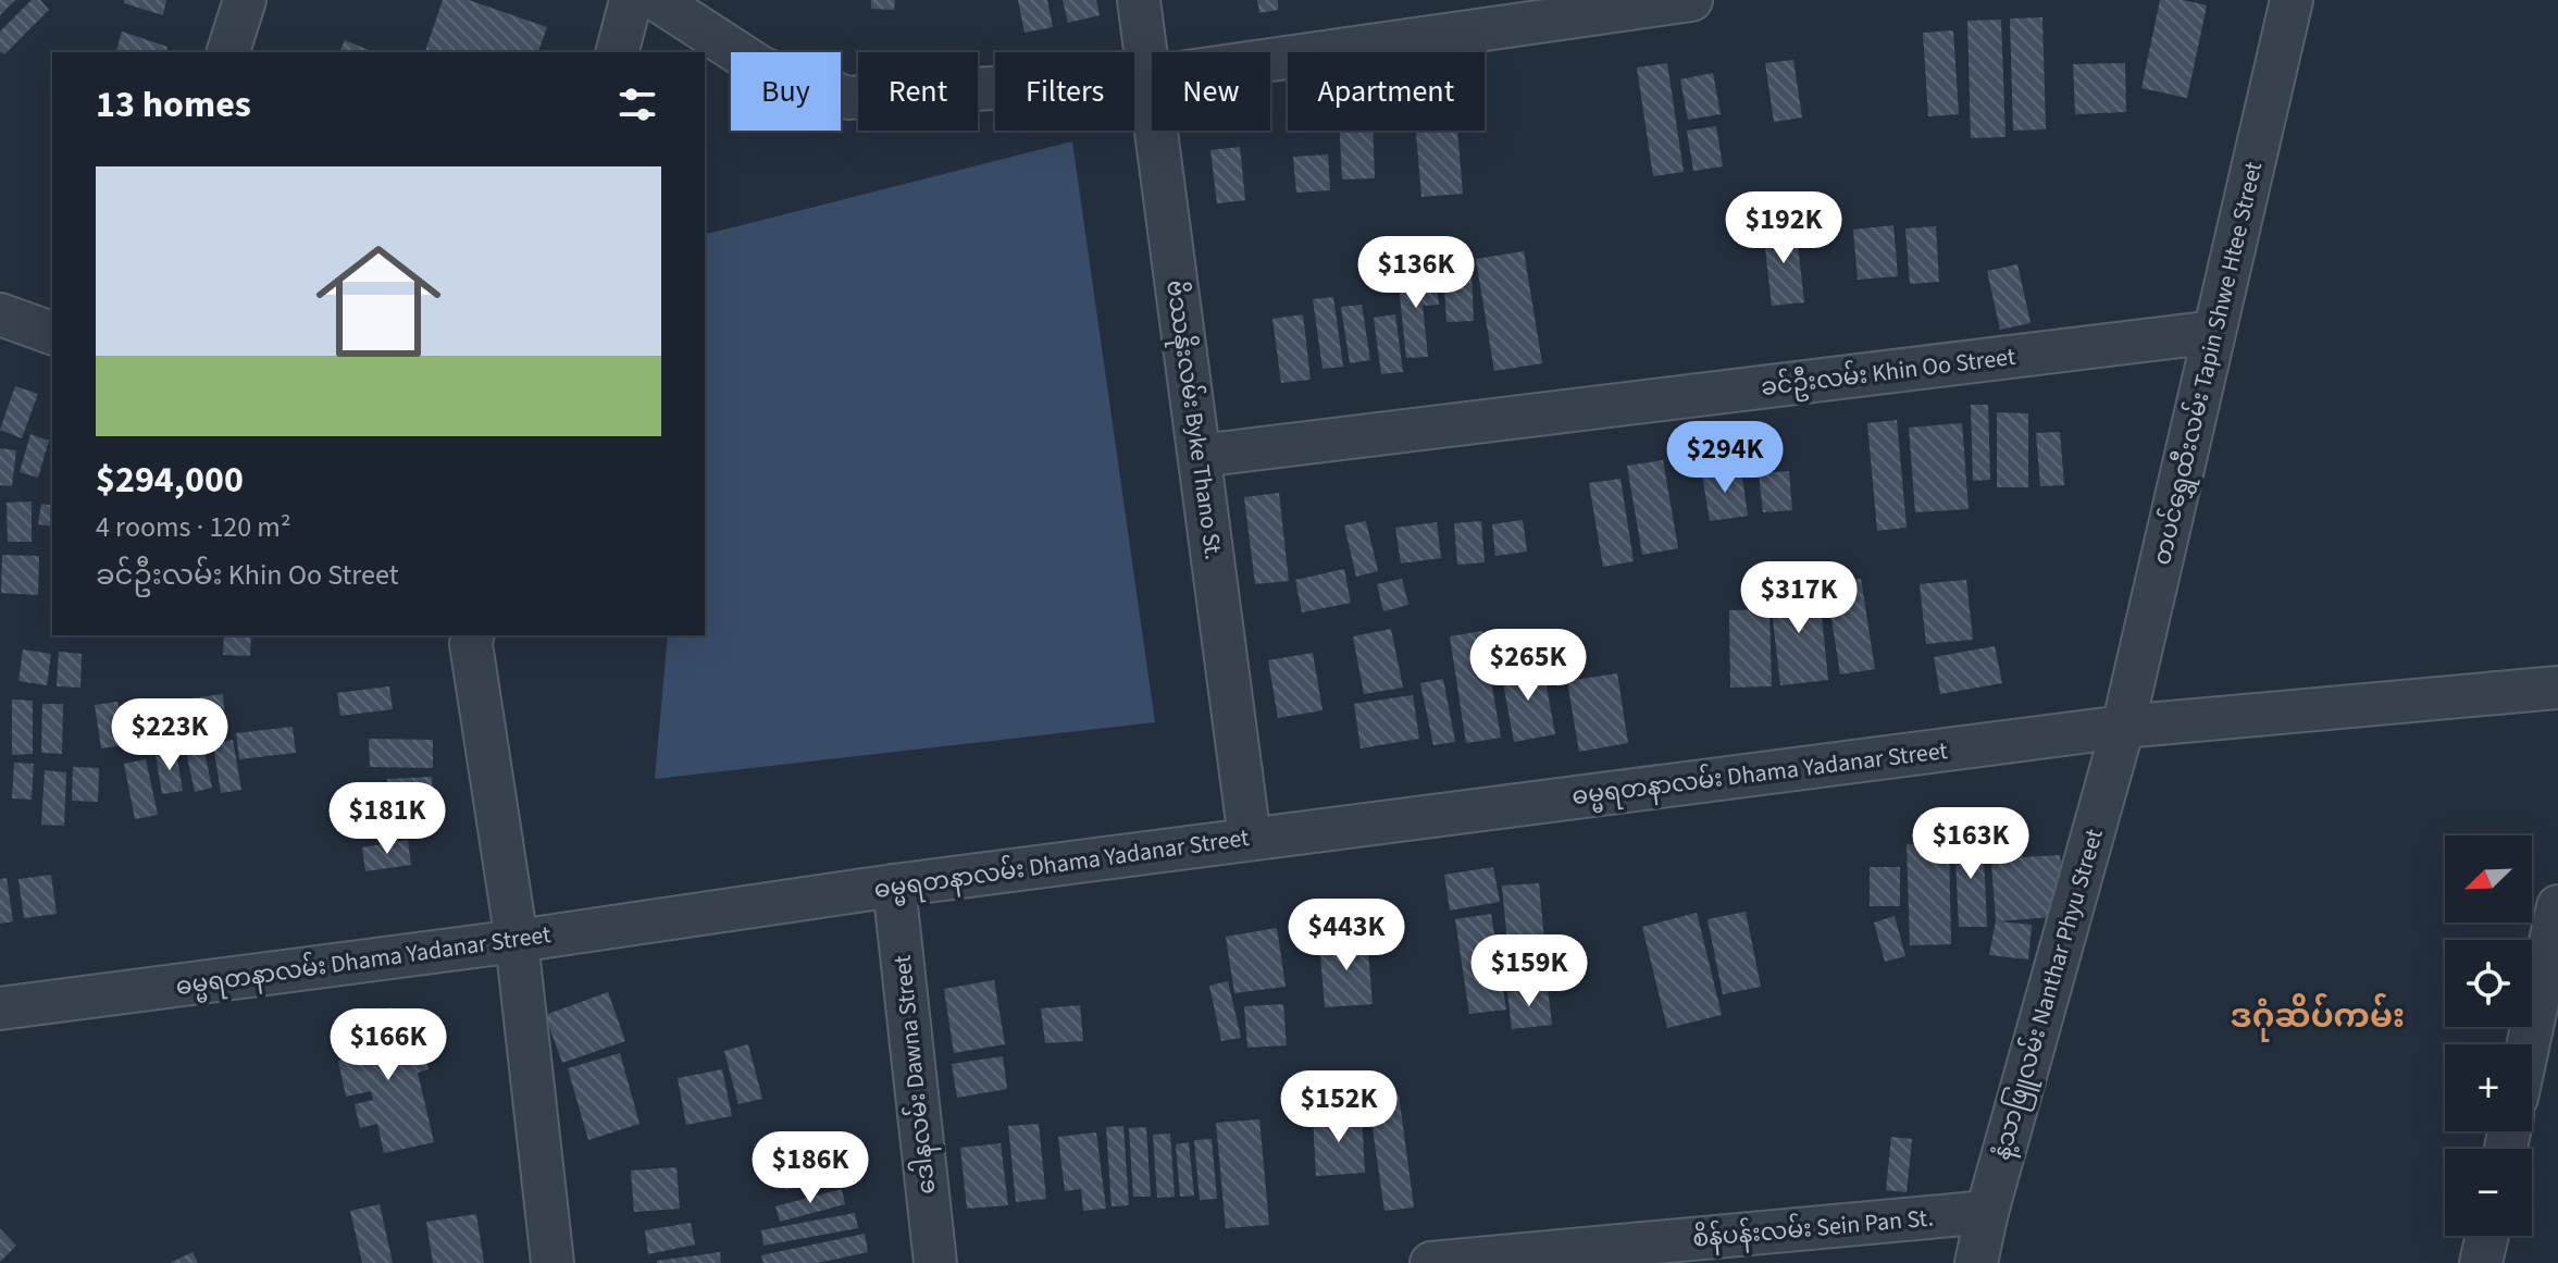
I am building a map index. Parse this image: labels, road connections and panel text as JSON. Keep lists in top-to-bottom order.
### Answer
{
  "streets": {
    "street": [
      "တပင်ရွှေထီးလမ်း Tapin Shwe Htee Street",
      "ခင်ဦးလမ်း Khin Oo Street",
      "ဗိဿနိုးလမ်း Byke Thano St.",
      "ဓမ္မရတနာလမ်း Dhama Yadanar Street",
      "နံ့သာဖြူလမ်း Nanthar Phyu Street",
      "ဒေါနလမ်း Dawna Street",
      "စိန်ပန်းလမ်း Sein Pan St."
    ]
  },
  "crossings": [
    ["တပင်ရွှေထီးလမ်း Tapin Shwe Htee Street", "ခင်ဦးလမ်း Khin Oo Street"],
    ["တပင်ရွှေထီးလမ်း Tapin Shwe Htee Street", "ဓမ္မရတနာလမ်း Dhama Yadanar Street"],
    ["တပင်ရွှေထီးလမ်း Tapin Shwe Htee Street", "နံ့သာဖြူလမ်း Nanthar Phyu Street"],
    ["ခင်ဦးလမ်း Khin Oo Street", "ဗိဿနိုးလမ်း Byke Thano St."],
    ["ဗိဿနိုးလမ်း Byke Thano St.", "ဓမ္မရတနာလမ်း Dhama Yadanar Street"],
    ["ဓမ္မရတနာလမ်း Dhama Yadanar Street", "နံ့သာဖြူလမ်း Nanthar Phyu Street"],
    ["ဓမ္မရတနာလမ်း Dhama Yadanar Street", "ဒေါနလမ်း Dawna Street"],
    ["နံ့သာဖြူလမ်း Nanthar Phyu Street", "စိန်ပန်းလမ်း Sein Pan St."]
  ],
  "districts": ["ဒဂုံဆိပ်ကမ်း"],
  "north": "bottom left",
  "page": {
    "chip": [
      "Buy",
      "Rent",
      "Filters",
      "New",
      "Apartment"
    ],
    "heading": "13 homes",
    "list": [
      {
        "name": "$294,000",
        "note": "4 rooms · 120 m² · ခင်ဦးလမ်း Khin Oo Street"
      }
    ],
    "price": [
      "$192K",
      "$136K",
      "$294K",
      "$317K",
      "$265K",
      "$223K",
      "$181K",
      "$163K",
      "$443K",
      "$159K",
      "$166K",
      "$152K",
      "$186K"
    ],
    "map_buttons": ["+", "−"]
  }
}
